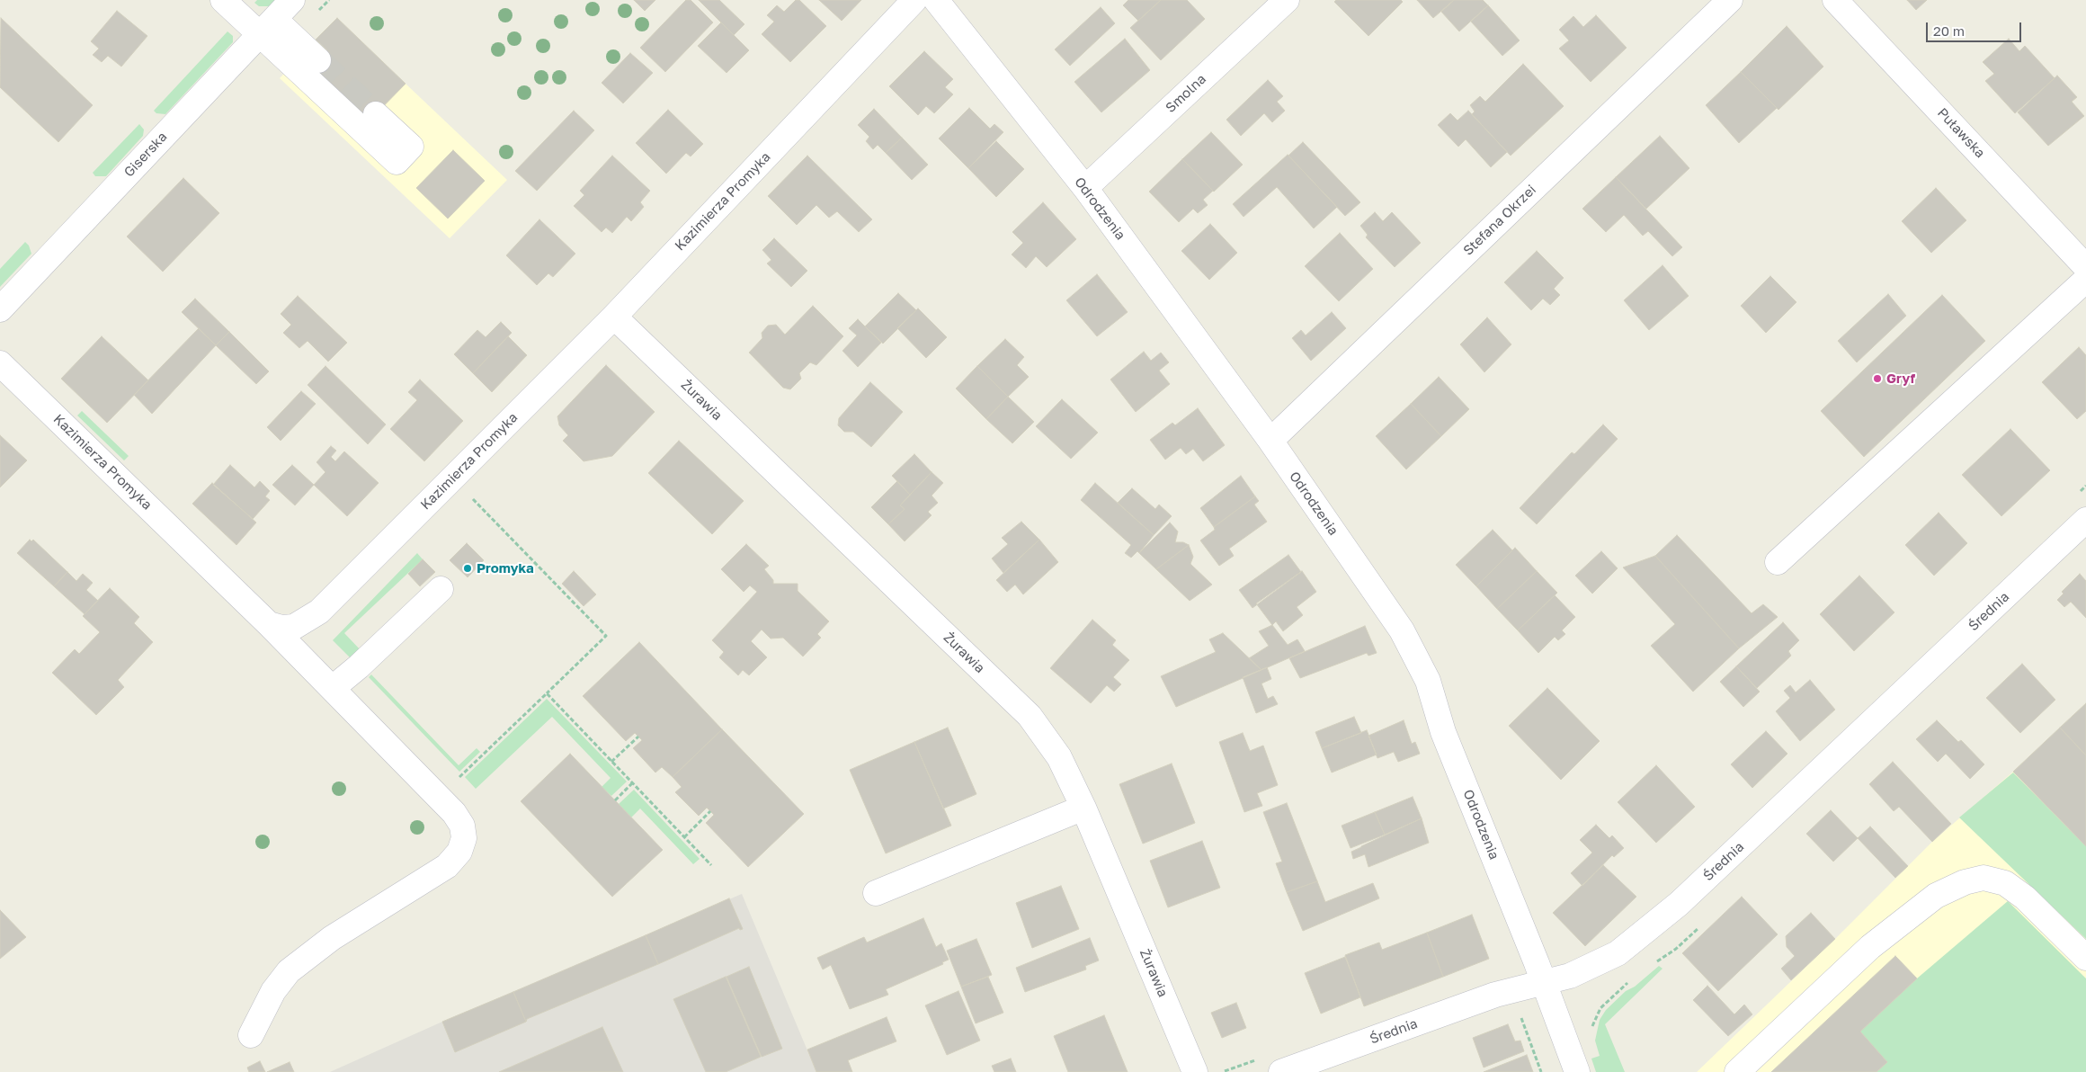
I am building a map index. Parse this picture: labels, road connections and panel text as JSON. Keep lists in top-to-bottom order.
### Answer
{
  "streets": {
    "street": [
      "Smolna",
      "Puławska",
      "Giserska",
      "Kazimierza Promyka",
      "Odrodzenia",
      "Stefana Okrzei",
      "Żurawia",
      "Średnia"
    ]
  },
  "crossings": [
    ["Smolna", "Odrodzenia"],
    ["Kazimierza Promyka", "Żurawia"],
    ["Odrodzenia", "Stefana Okrzei"],
    ["Odrodzenia", "Średnia"]
  ],
  "places": ["Gryf", "Promyka"],
  "scale_bar": "20 m"
}
